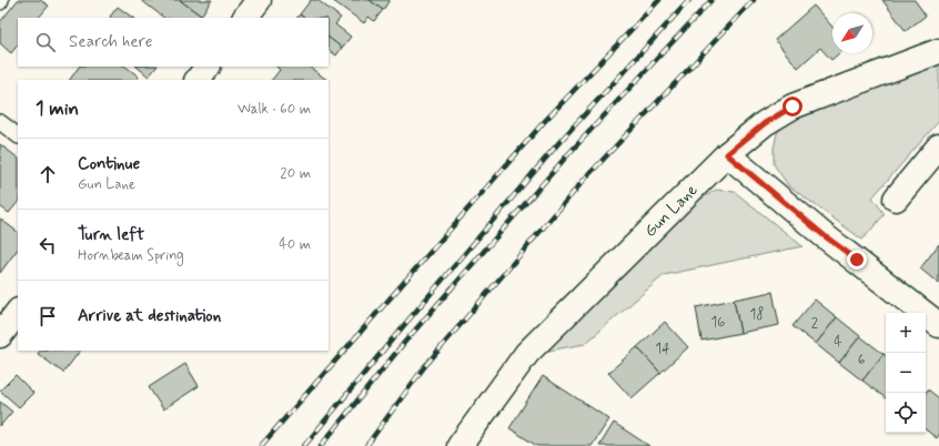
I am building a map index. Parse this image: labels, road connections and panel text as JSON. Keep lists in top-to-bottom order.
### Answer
{
  "streets": {
    "street": ["Gun Lane"]
  },
  "house_numbers": [
    "18",
    "16",
    "2",
    "4",
    "14",
    "6"
  ],
  "north": "bottom left",
  "page": {
    "search": "Search here",
    "heading": ["1 min", "Walk · 60 m"],
    "list": [
      ["Continue", "Gun Lane", "20 m"],
      ["Turn left", "Hornbeam Spring", "40 m"],
      "Arrive at destination"
    ],
    "map_buttons": ["+", "−"]
  }
}
